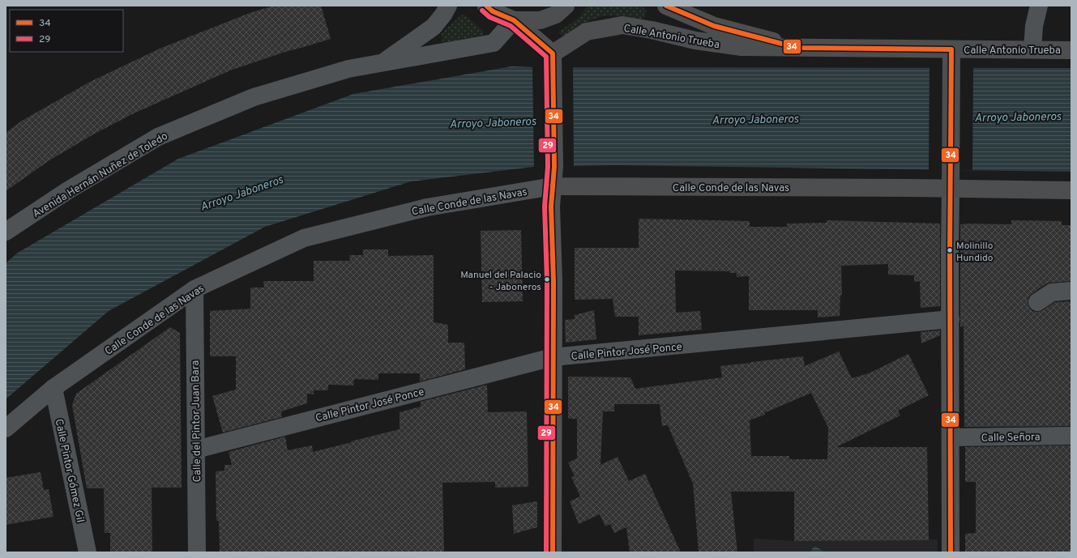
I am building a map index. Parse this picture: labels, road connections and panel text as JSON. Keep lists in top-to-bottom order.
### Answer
{
  "streets": {
    "main road": ["Calle Antonio Trueba", "Calle Conde de las Navas"],
    "street": [
      "Avenida Hernán Nuñez de Toledo",
      "Calle Pintor José Ponce",
      "Calle del Pintor Juan Bara",
      "Calle Señora",
      "Calle Pintor Gómez Gil"
    ]
  },
  "crossings": [
    ["Calle Conde de las Navas", "Calle del Pintor Juan Bara"],
    ["Calle Conde de las Navas", "Calle Pintor Gómez Gil"],
    ["Calle Pintor José Ponce", "Calle del Pintor Juan Bara"]
  ],
  "water": ["Arroyo Jaboneros"],
  "places": ["Molinillo Hundido", "Manuel del Palacio - Jaboneros"],
  "lines": ["transit line 34", "transit line 29"],
  "legend": ["34", "29"]
}
